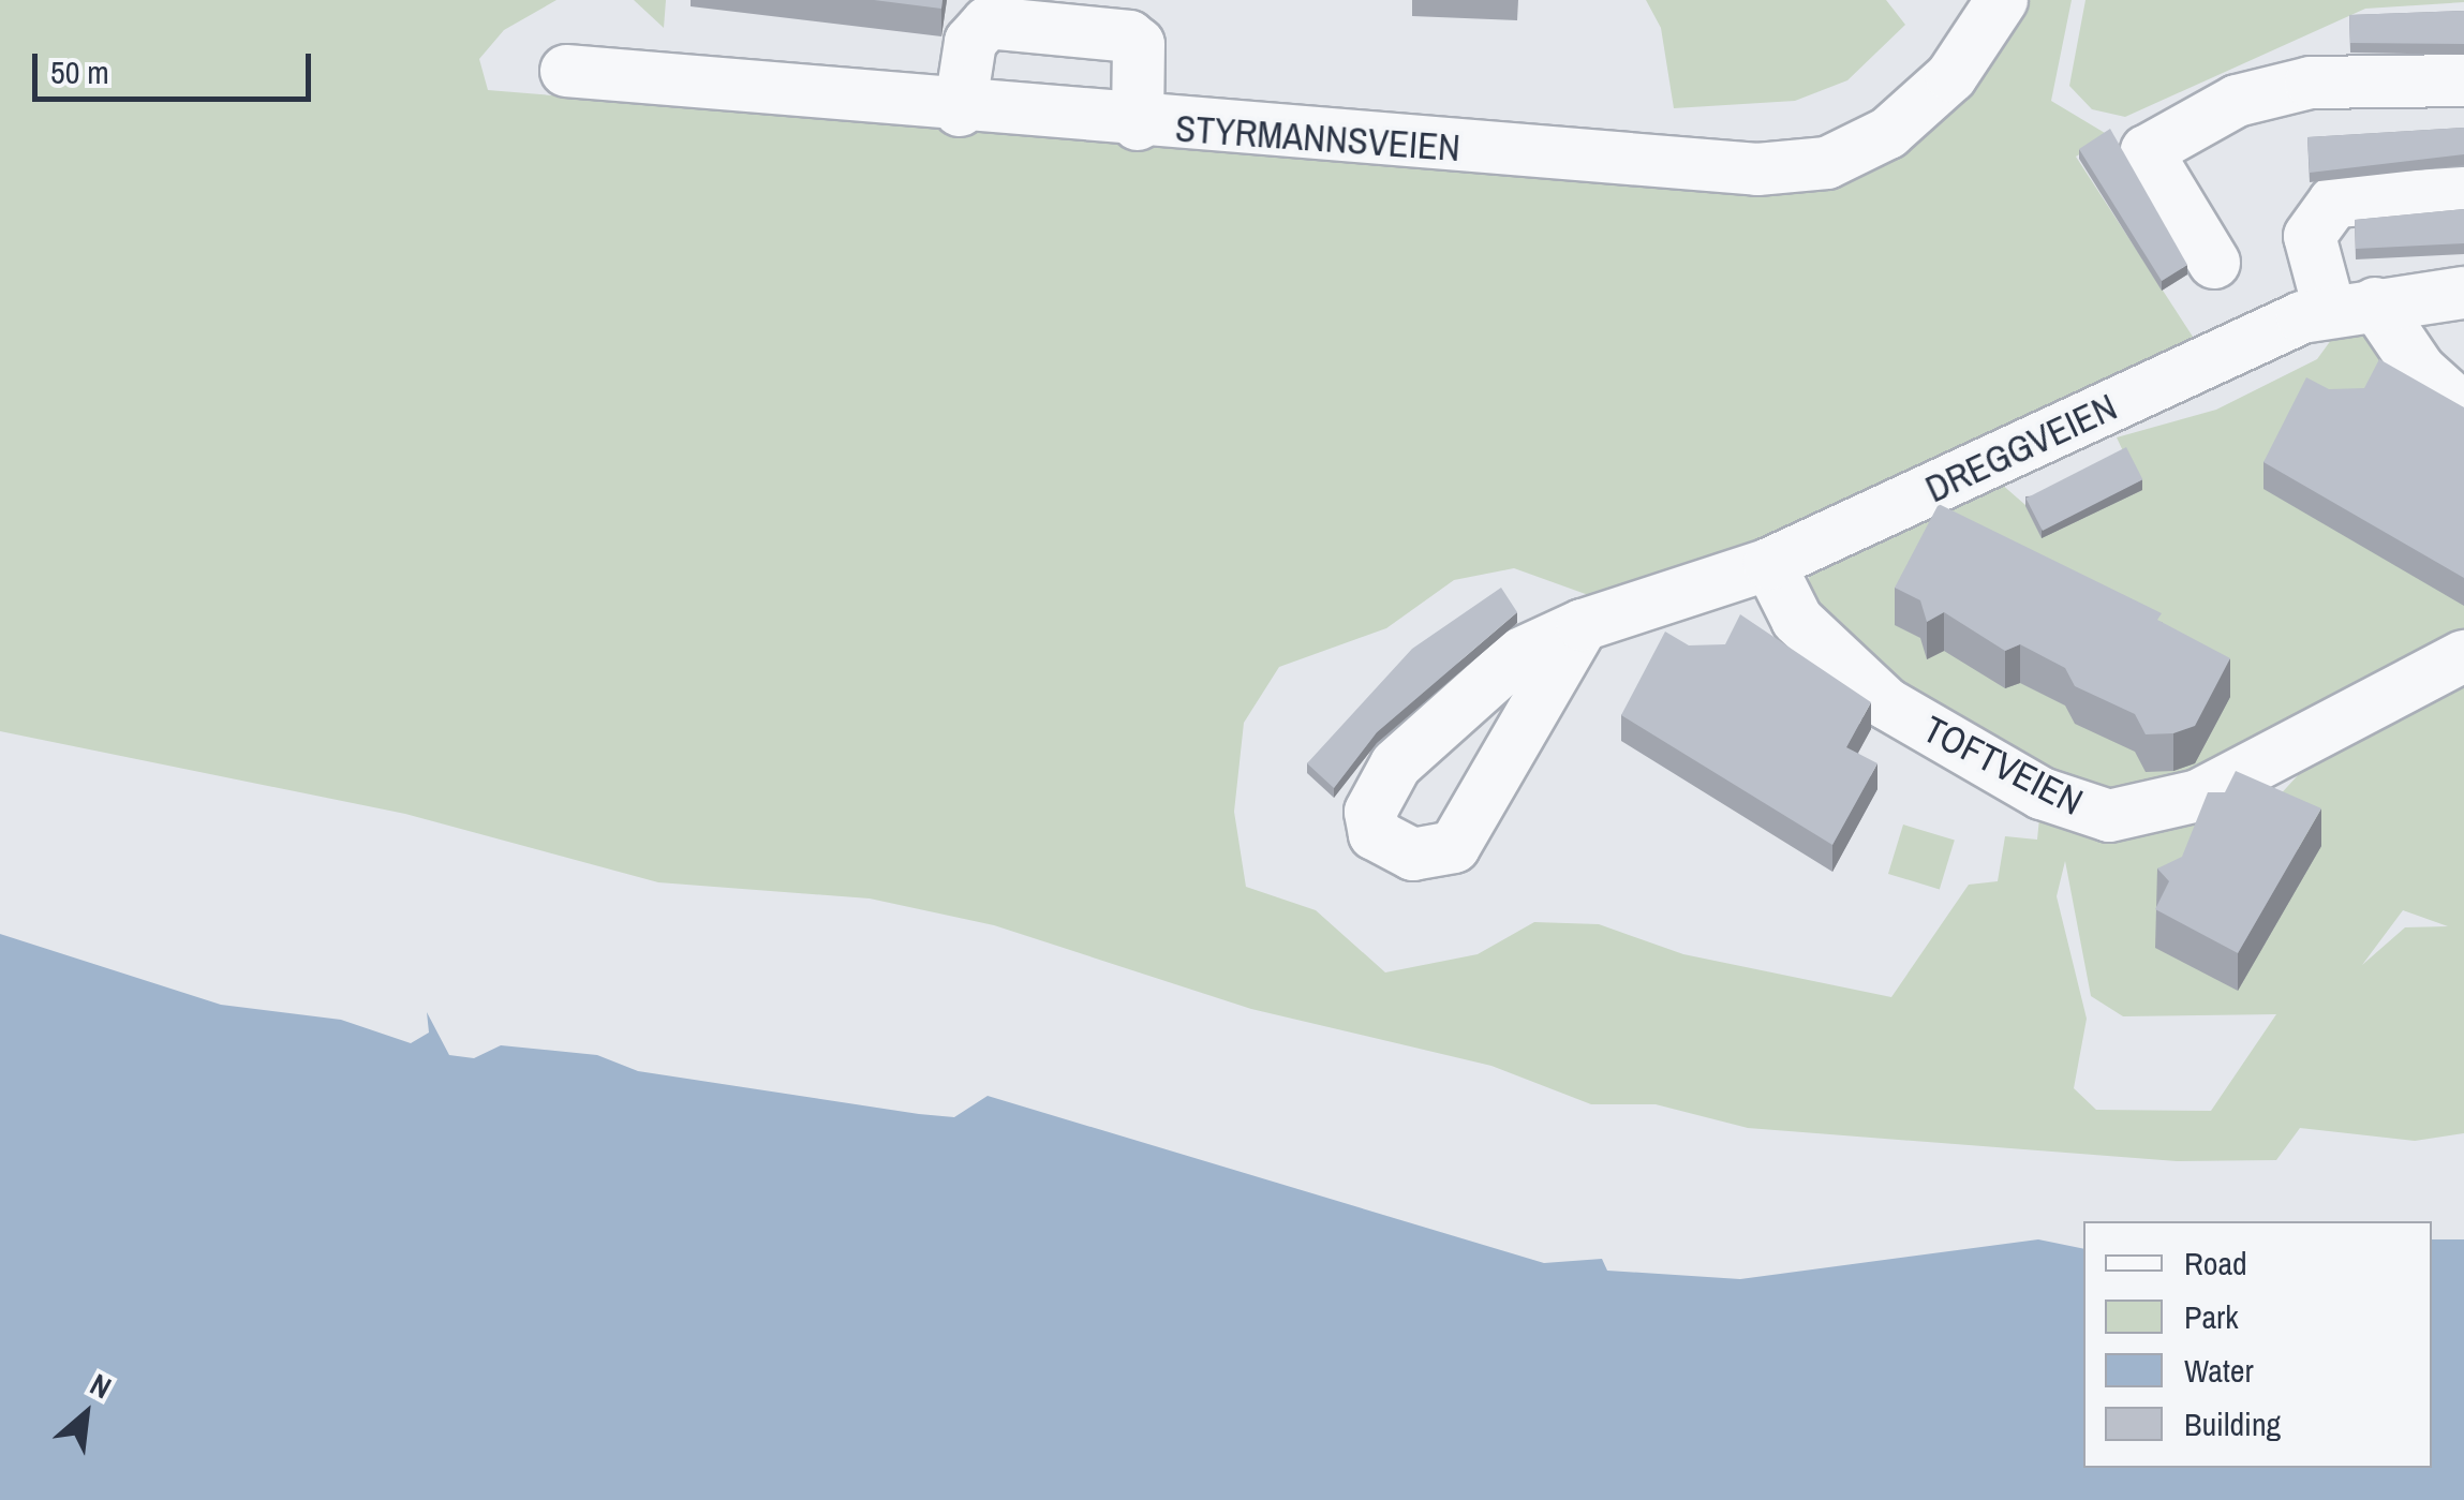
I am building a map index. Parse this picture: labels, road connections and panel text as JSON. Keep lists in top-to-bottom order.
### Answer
{
  "streets": {
    "street": ["STYRMANNSVEIEN", "DREGGVEIEN", "TOFTVEIEN"]
  },
  "crossings": [
    ["DREGGVEIEN", "TOFTVEIEN"]
  ],
  "legend": [
    "Road",
    "Park",
    "Water",
    "Building"
  ],
  "scale_bar": "50 m",
  "north": "top right"
}
